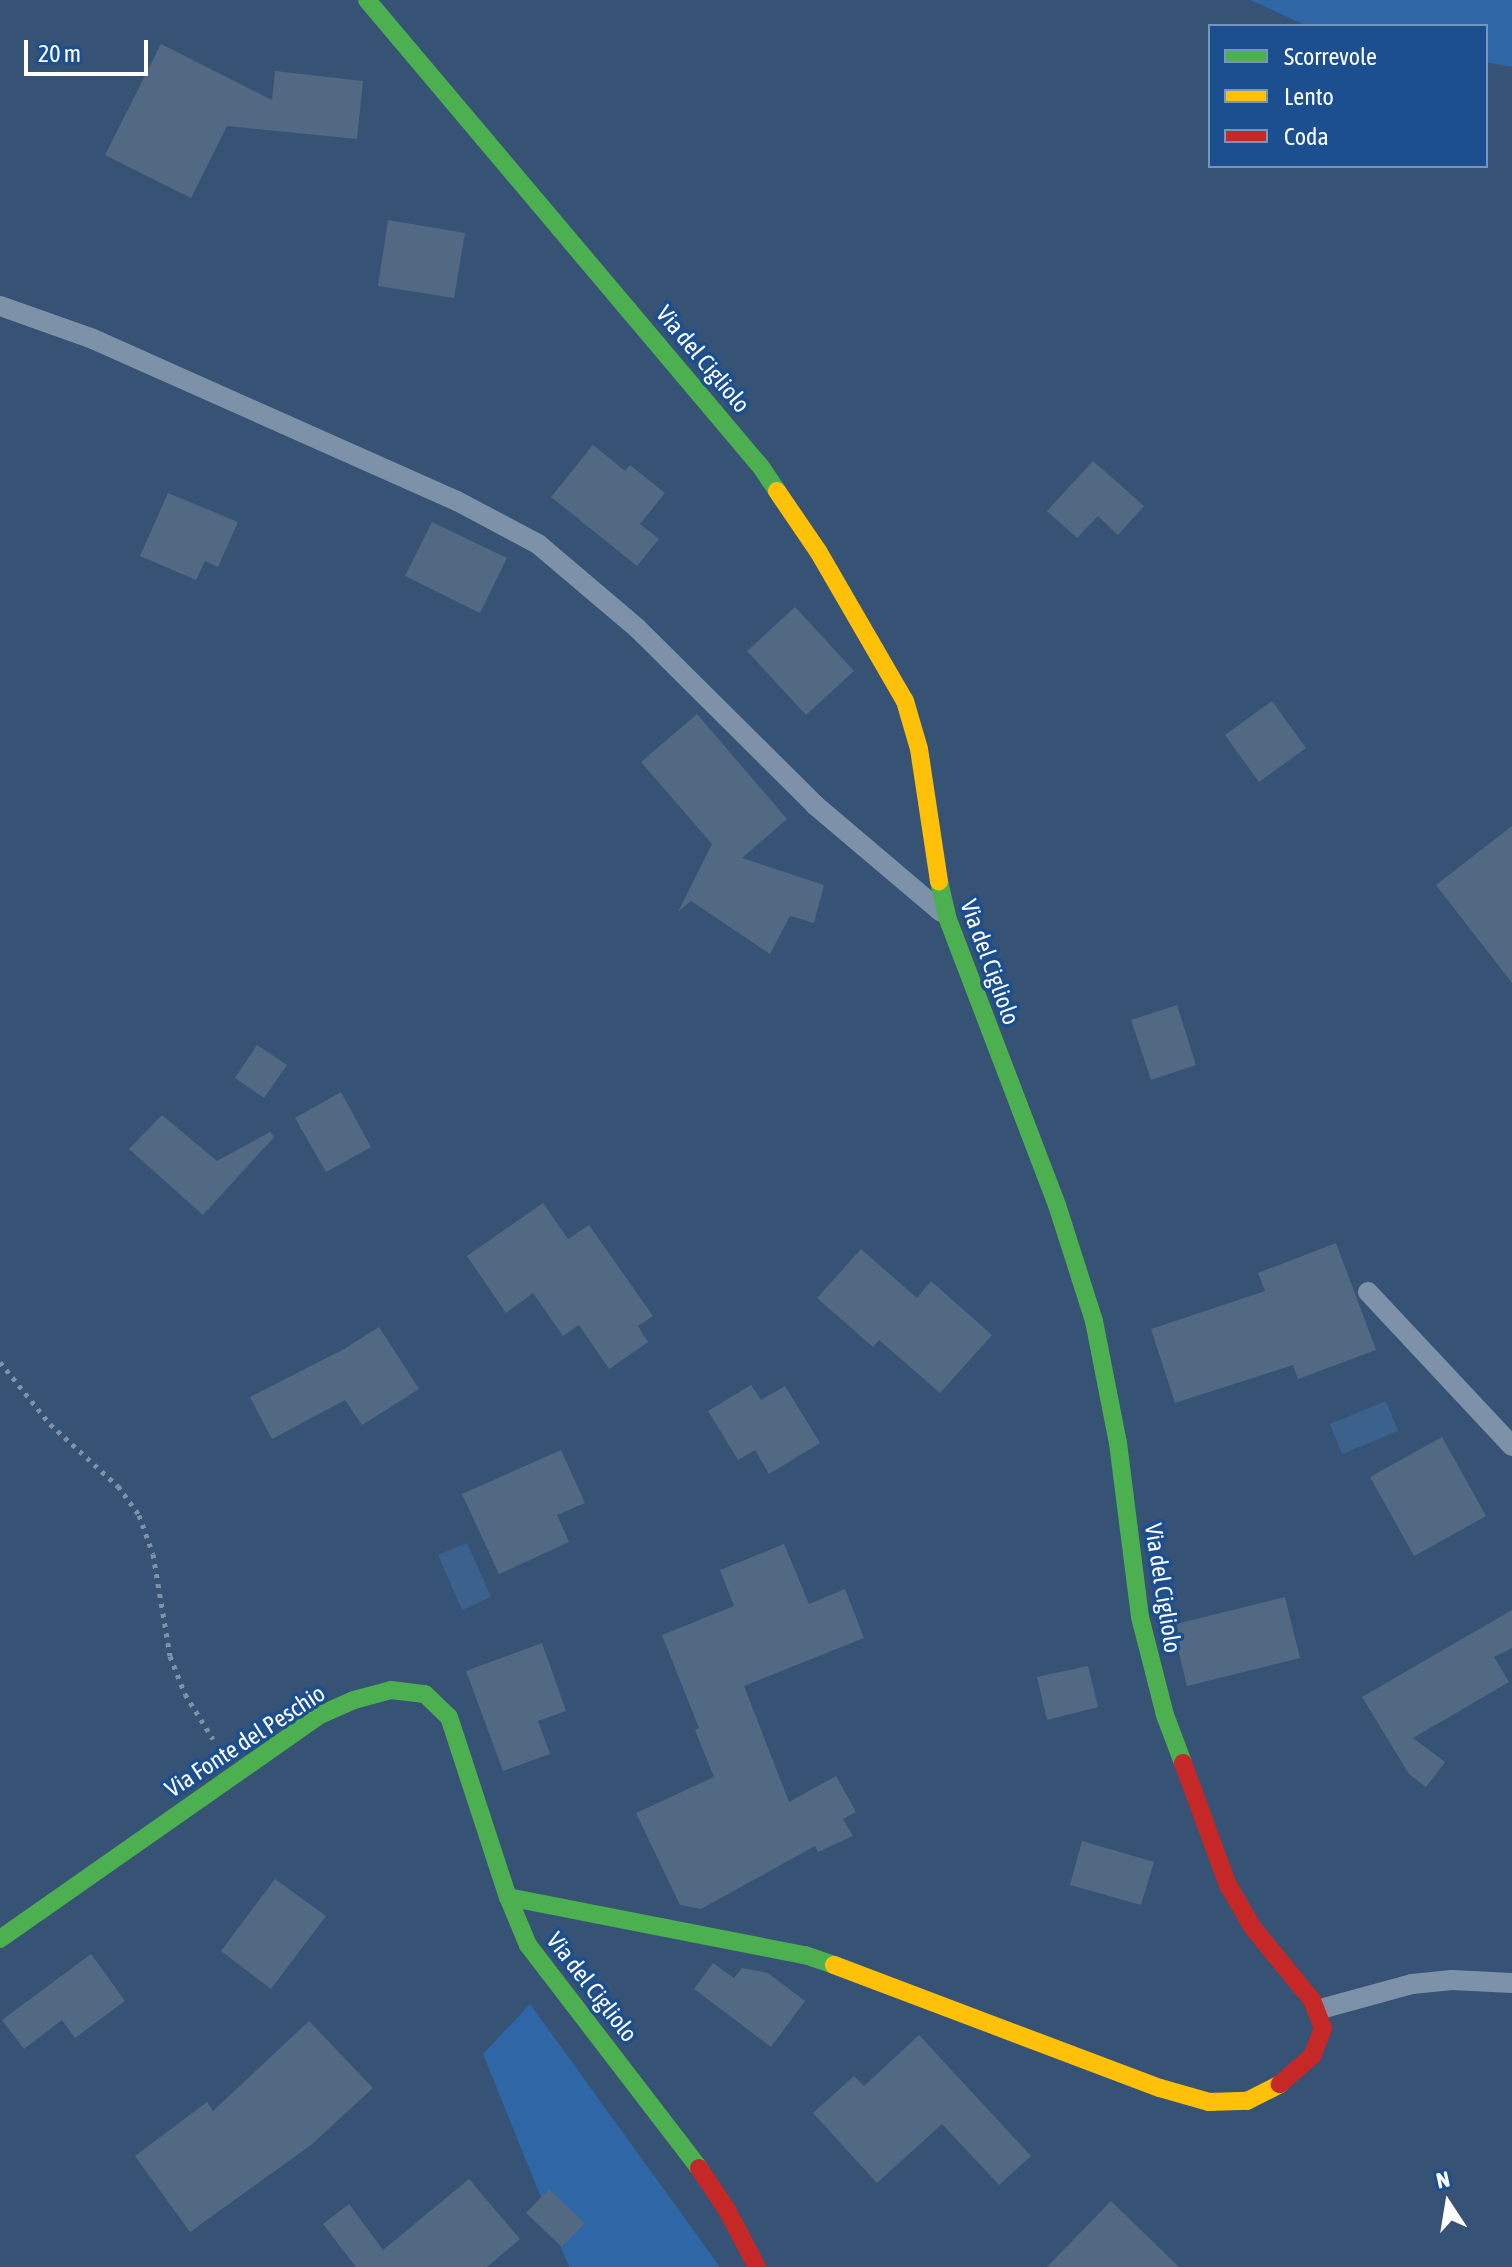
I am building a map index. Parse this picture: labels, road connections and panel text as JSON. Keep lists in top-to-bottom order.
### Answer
{
  "streets": {
    "street": ["Via del Cigliolo", "Via Fonte del Peschio"]
  },
  "crossings": [
    ["Via del Cigliolo", "Via Fonte del Peschio"]
  ],
  "legend": ["Scorrevole", "Lento", "Coda"],
  "scale_bar": "20 m",
  "north": "top"
}
